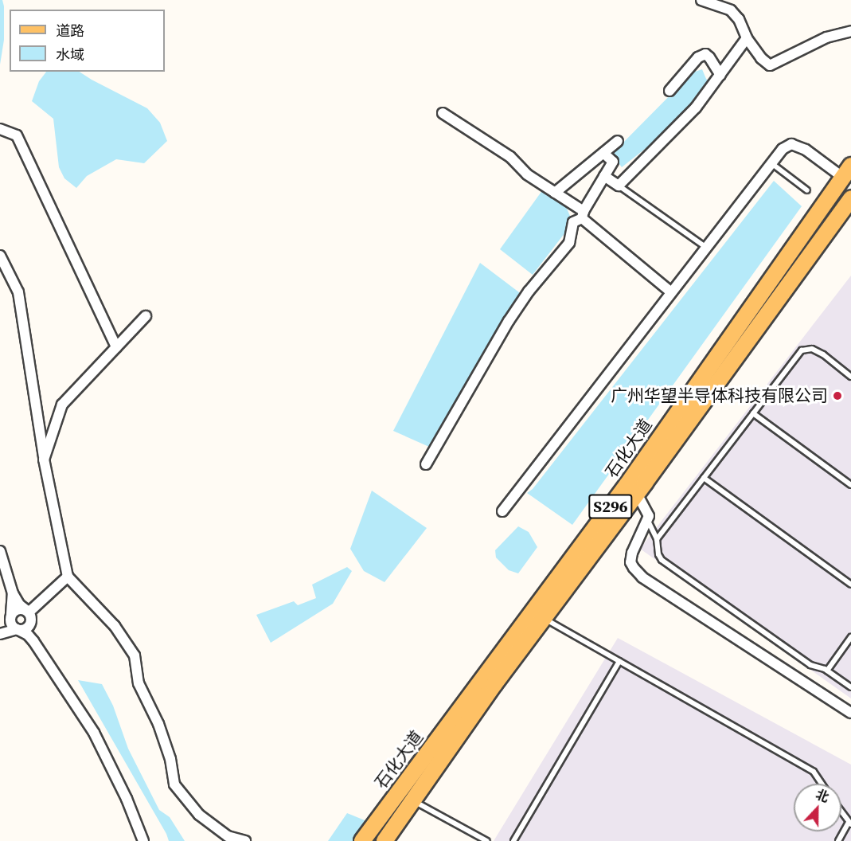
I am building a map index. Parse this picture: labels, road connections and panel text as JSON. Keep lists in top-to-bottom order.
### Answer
{
  "streets": {
    "main road": ["石化大道", "S296"]
  },
  "places": ["广州华望半导体科技有限公司"],
  "legend": ["道路", "水域"],
  "north": "top"
}
